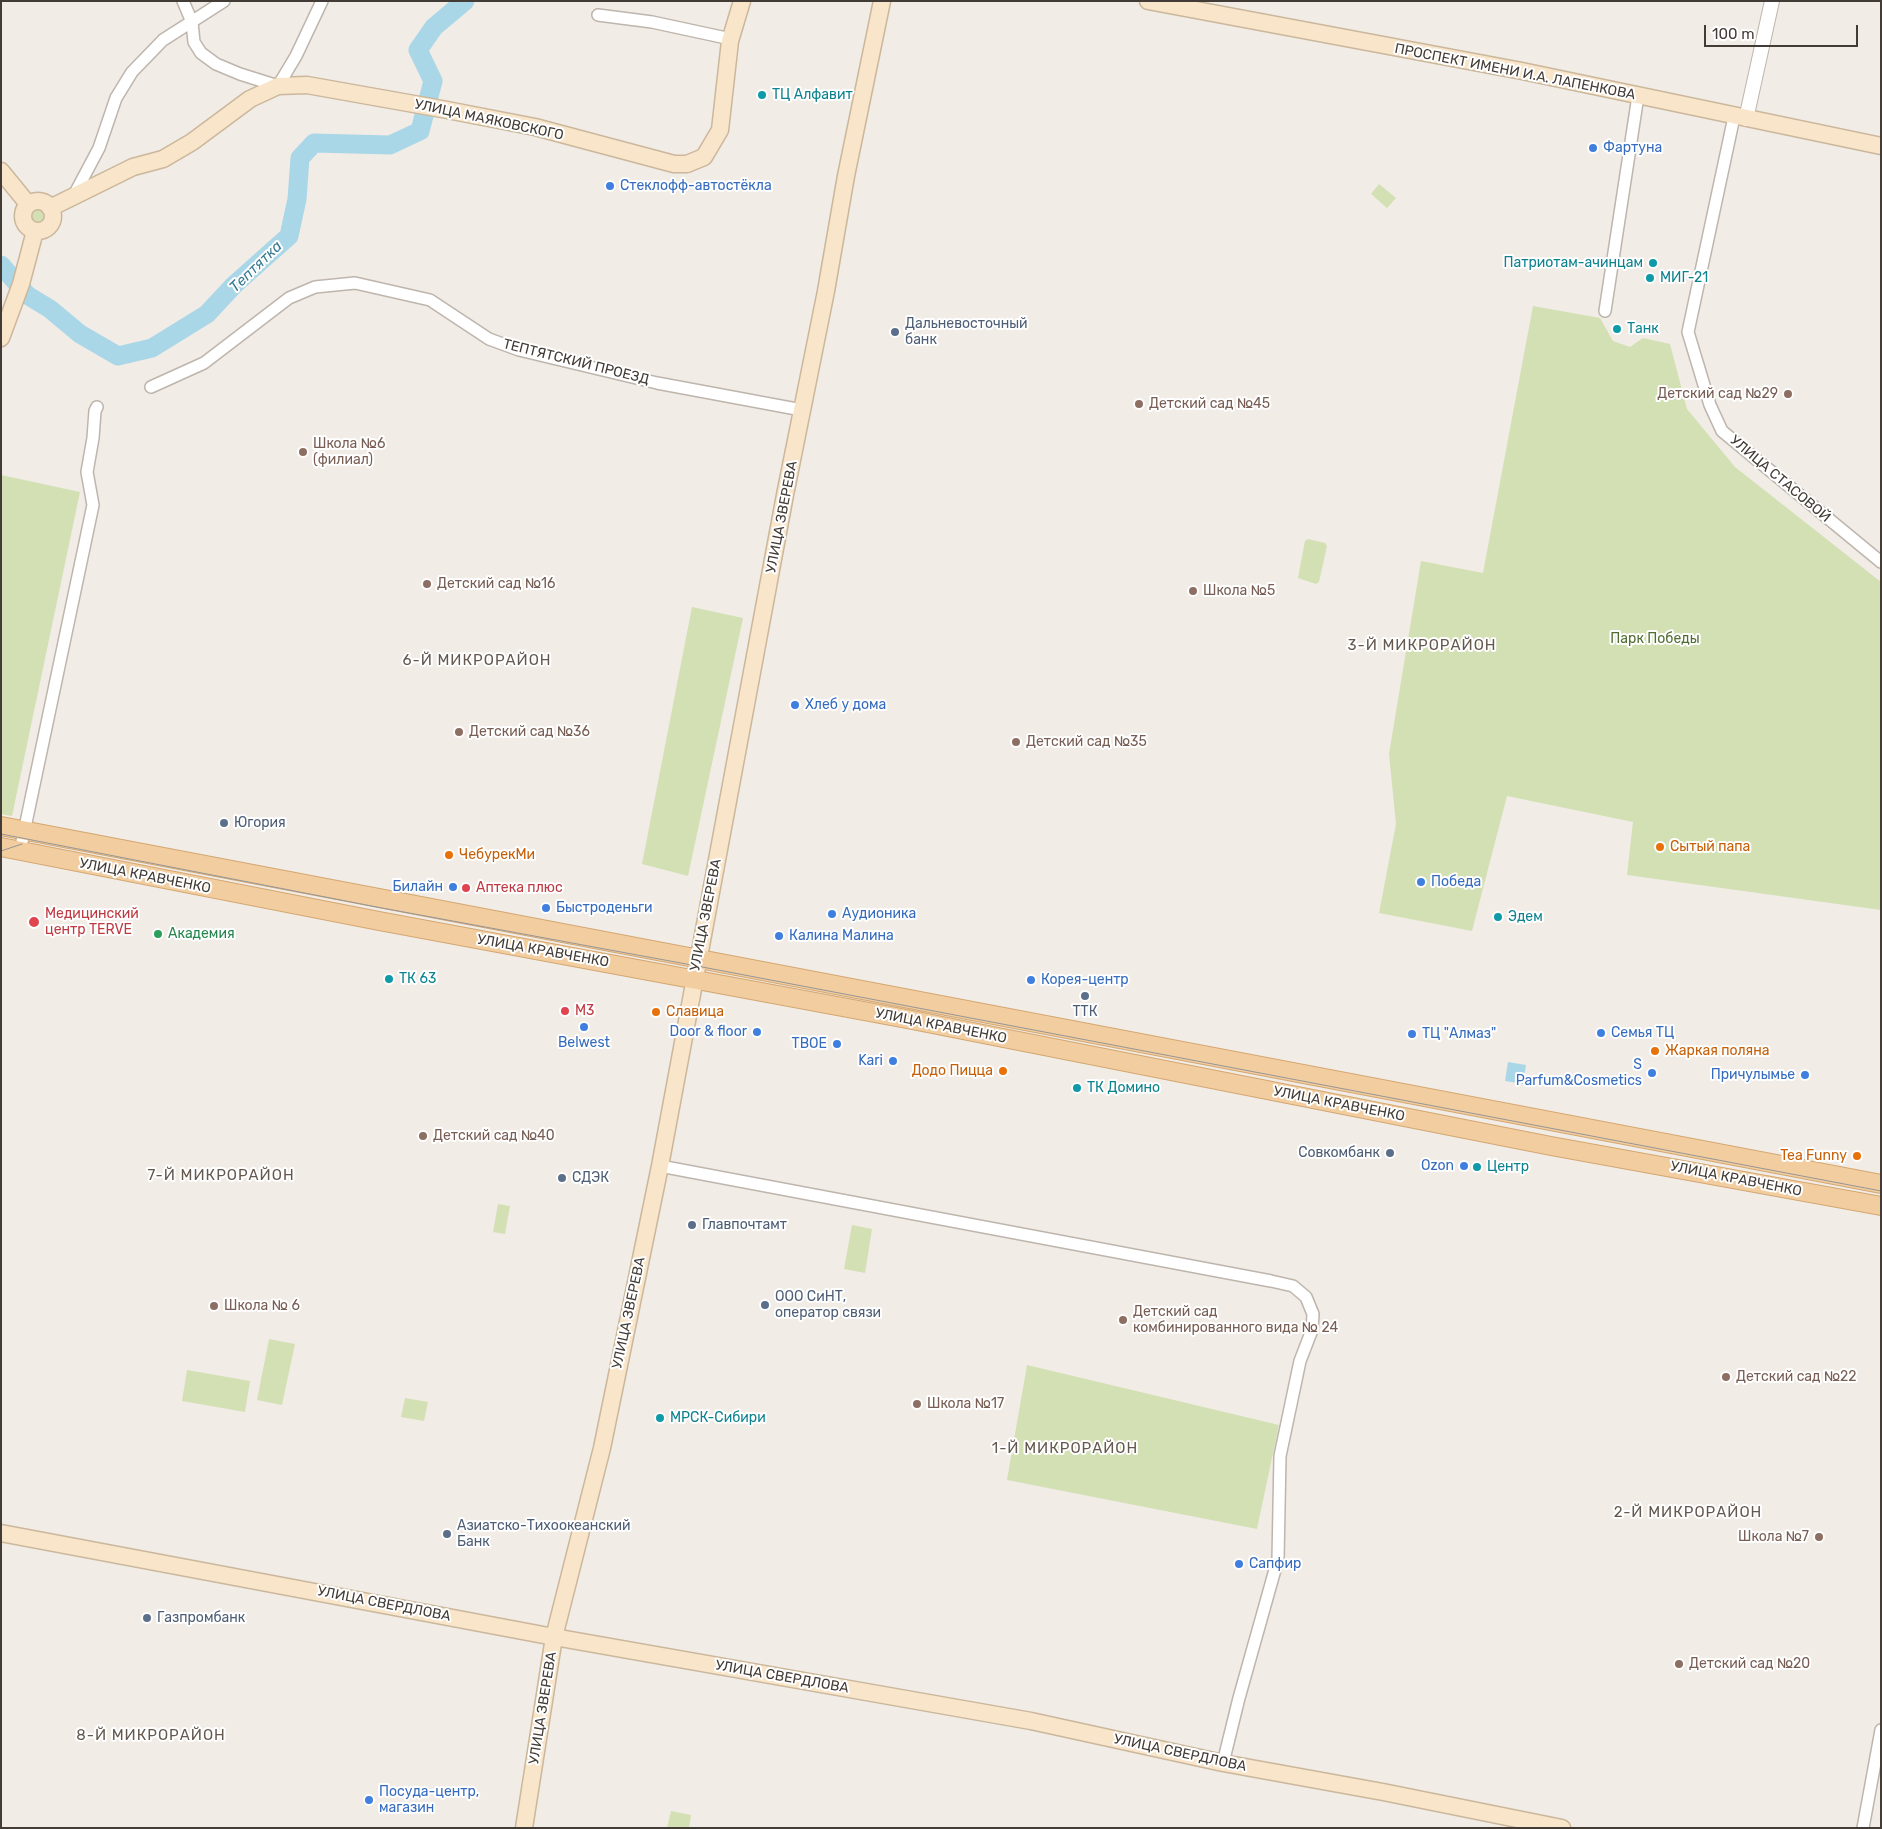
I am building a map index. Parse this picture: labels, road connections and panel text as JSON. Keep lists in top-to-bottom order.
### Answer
{
  "streets": {
    "main road": [
      "ПРОСПЕКТ ИМЕНИ И.А. ЛАПЕНКОВА",
      "УЛИЦА МАЯКОВСКОГО",
      "УЛИЦА ЗВЕРЕВА",
      "УЛИЦА КРАВЧЕНКО",
      "УЛИЦА СВЕРДЛОВА"
    ],
    "street": ["ТЕПТЯТСКИЙ ПРОЕЗД", "УЛИЦА СТАСОВОЙ"]
  },
  "crossings": [
    ["ПРОСПЕКТ ИМЕНИ И.А. ЛАПЕНКОВА", "УЛИЦА СТАСОВОЙ"],
    ["ТЕПТЯТСКИЙ ПРОЕЗД", "УЛИЦА ЗВЕРЕВА"],
    ["УЛИЦА ЗВЕРЕВА", "УЛИЦА КРАВЧЕНКО"],
    ["УЛИЦА ЗВЕРЕВА", "УЛИЦА СВЕРДЛОВА"]
  ],
  "districts": [
    "3-Й МИКРОРАЙОН",
    "6-Й МИКРОРАЙОН",
    "7-Й МИКРОРАЙОН",
    "1-Й МИКРОРАЙОН",
    "2-Й МИКРОРАЙОН",
    "8-Й МИКРОРАЙОН"
  ],
  "water": ["Тептятка"],
  "parks": ["Парк Победы"],
  "places": [
    "ТЦ Алфавит",
    "Фартуна",
    "Стеклофф-автостёкла",
    "Патриотам-ачинцам",
    "МИГ-21",
    "Танк",
    "Дальневосточный банк",
    "Детский сад №29",
    "Детский сад №45",
    "Школа №6 (филиал)",
    "Детский сад №16",
    "Школа №5",
    "Хлеб у дома",
    "Детский сад №36",
    "Детский сад №35",
    "Югория",
    "Сытый папа",
    "ЧебурекМи",
    "Победа",
    "Билайн",
    "Аптека плюс",
    "Быстроденьги",
    "Аудионика",
    "Эдем",
    "Медицинский центр TERVE",
    "Академия",
    "Калина Малина",
    "ТК 63",
    "Корея-центр",
    "ТТК",
    "М3",
    "Славица",
    "Belwest",
    "Door & floor",
    "Семья ТЦ",
    "ТЦ \"Алмаз\"",
    "ТВОЕ",
    "Жаркая поляна",
    "Kari",
    "Додо Пицца",
    "S Parfum&Cosmetics",
    "Причулымье",
    "ТК Домино",
    "Детский сад №40",
    "Совкомбанк",
    "Tea Funny",
    "Ozon",
    "Центр",
    "СДЭК",
    "Главпочтамт",
    "ООО СиНТ, оператор связи",
    "Школа № 6",
    "Детский сад комбинированного вида № 24",
    "Детский сад №22",
    "Школа №17",
    "МРСК-Сибири",
    "Азиатско-Тихоокеанский Банк",
    "Школа №7",
    "Сапфир",
    "Газпромбанк",
    "Детский сад №20",
    "Посуда-центр, магазин"
  ],
  "scale_bar": "100 m"
}
